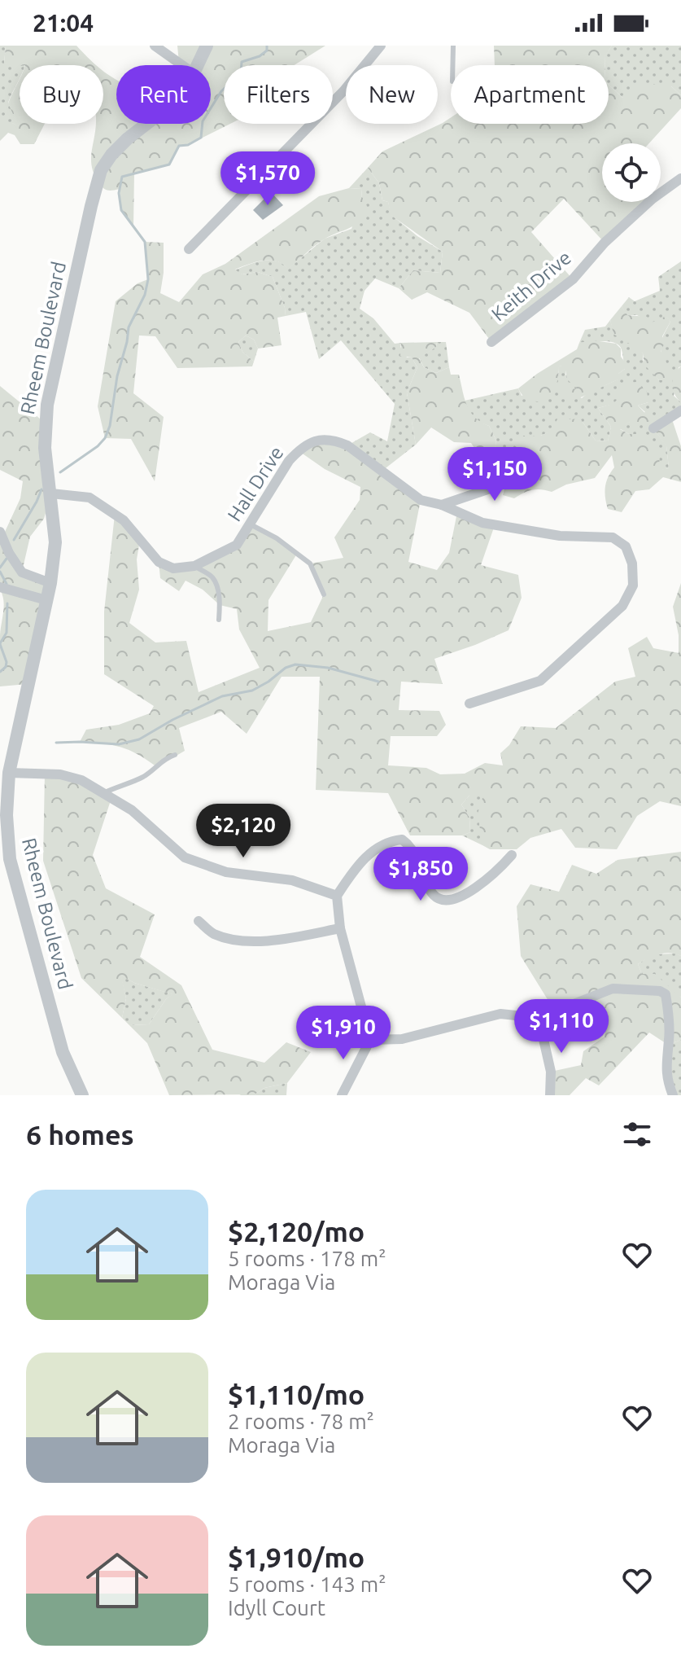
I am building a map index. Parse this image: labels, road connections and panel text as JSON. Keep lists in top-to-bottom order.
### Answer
{
  "streets": {
    "street": ["Keith Drive", "Rheem Boulevard", "Hall Drive"]
  },
  "page": {
    "status": "21:04",
    "chip": [
      "Buy",
      "Rent",
      "Filters",
      "New",
      "Apartment"
    ],
    "price": [
      "$1,570",
      "$1,150",
      "$2,120",
      "$1,850",
      "$1,110",
      "$1,910"
    ],
    "heading": "6 homes",
    "list": [
      {
        "name": "$2,120/mo",
        "note": "5 rooms · 178 m² · Moraga Via"
      },
      {
        "name": "$1,110/mo",
        "note": "2 rooms · 78 m² · Moraga Via"
      },
      {
        "name": "$1,910/mo",
        "note": "5 rooms · 143 m² · Idyll Court"
      }
    ]
  }
}
